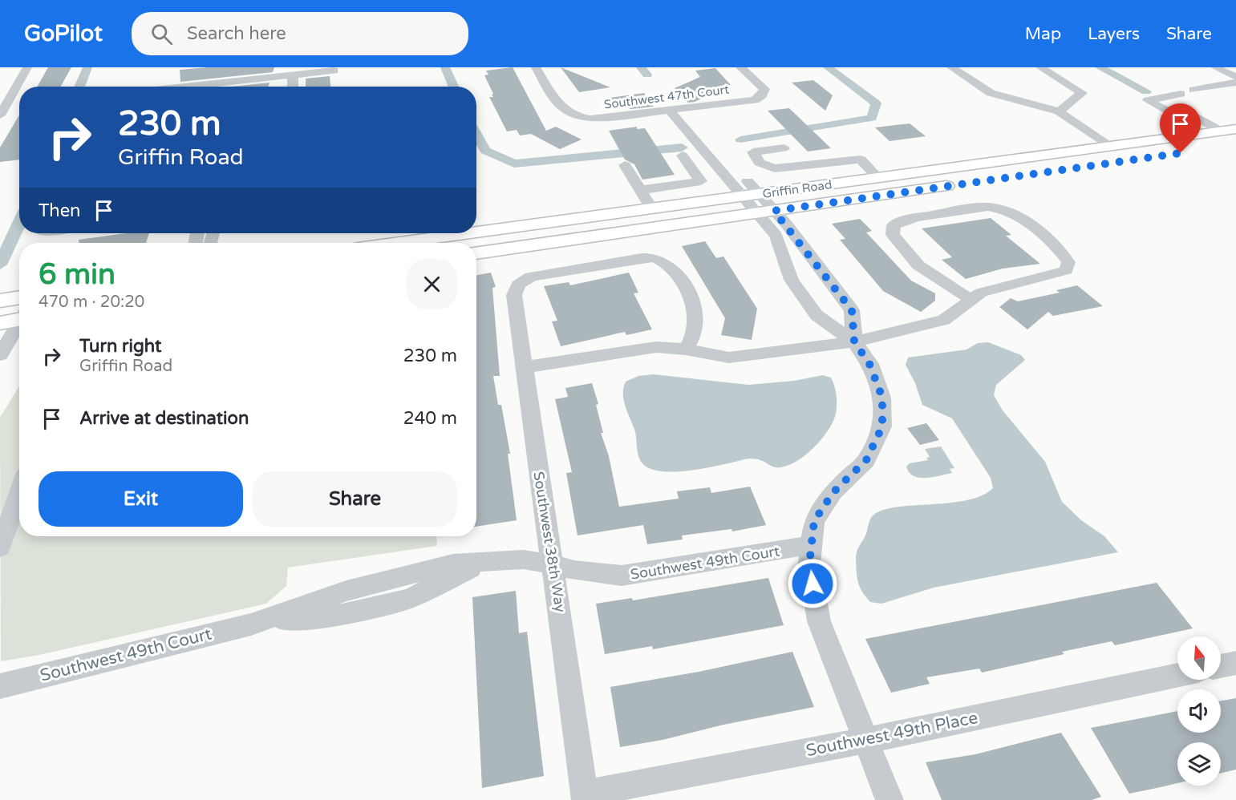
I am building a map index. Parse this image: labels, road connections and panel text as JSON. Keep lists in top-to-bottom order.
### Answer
{
  "streets": {
    "main road": ["Griffin Road"],
    "street": [
      "Southwest 47th Court",
      "Southwest 38th Way",
      "Southwest 49th Court",
      "Southwest 49th Place"
    ]
  },
  "crossings": [
    ["Southwest 38th Way", "Southwest 49th Court"],
    ["Southwest 38th Way", "Southwest 49th Place"]
  ],
  "north": "top",
  "page": {
    "header": "GoPilot",
    "search": "Search here",
    "nav": ["Map", "Layers", "Share"],
    "turn": ["230 m", "Griffin Road"],
    "then": "Then",
    "heading": ["6 min", "470 m · 20:20"],
    "list": [
      {
        "name": "Turn right",
        "note": "Griffin Road",
        "value": "230 m"
      },
      {
        "name": "Arrive at destination",
        "value": "240 m"
      }
    ],
    "buttons": ["Exit", "Share"]
  }
}
